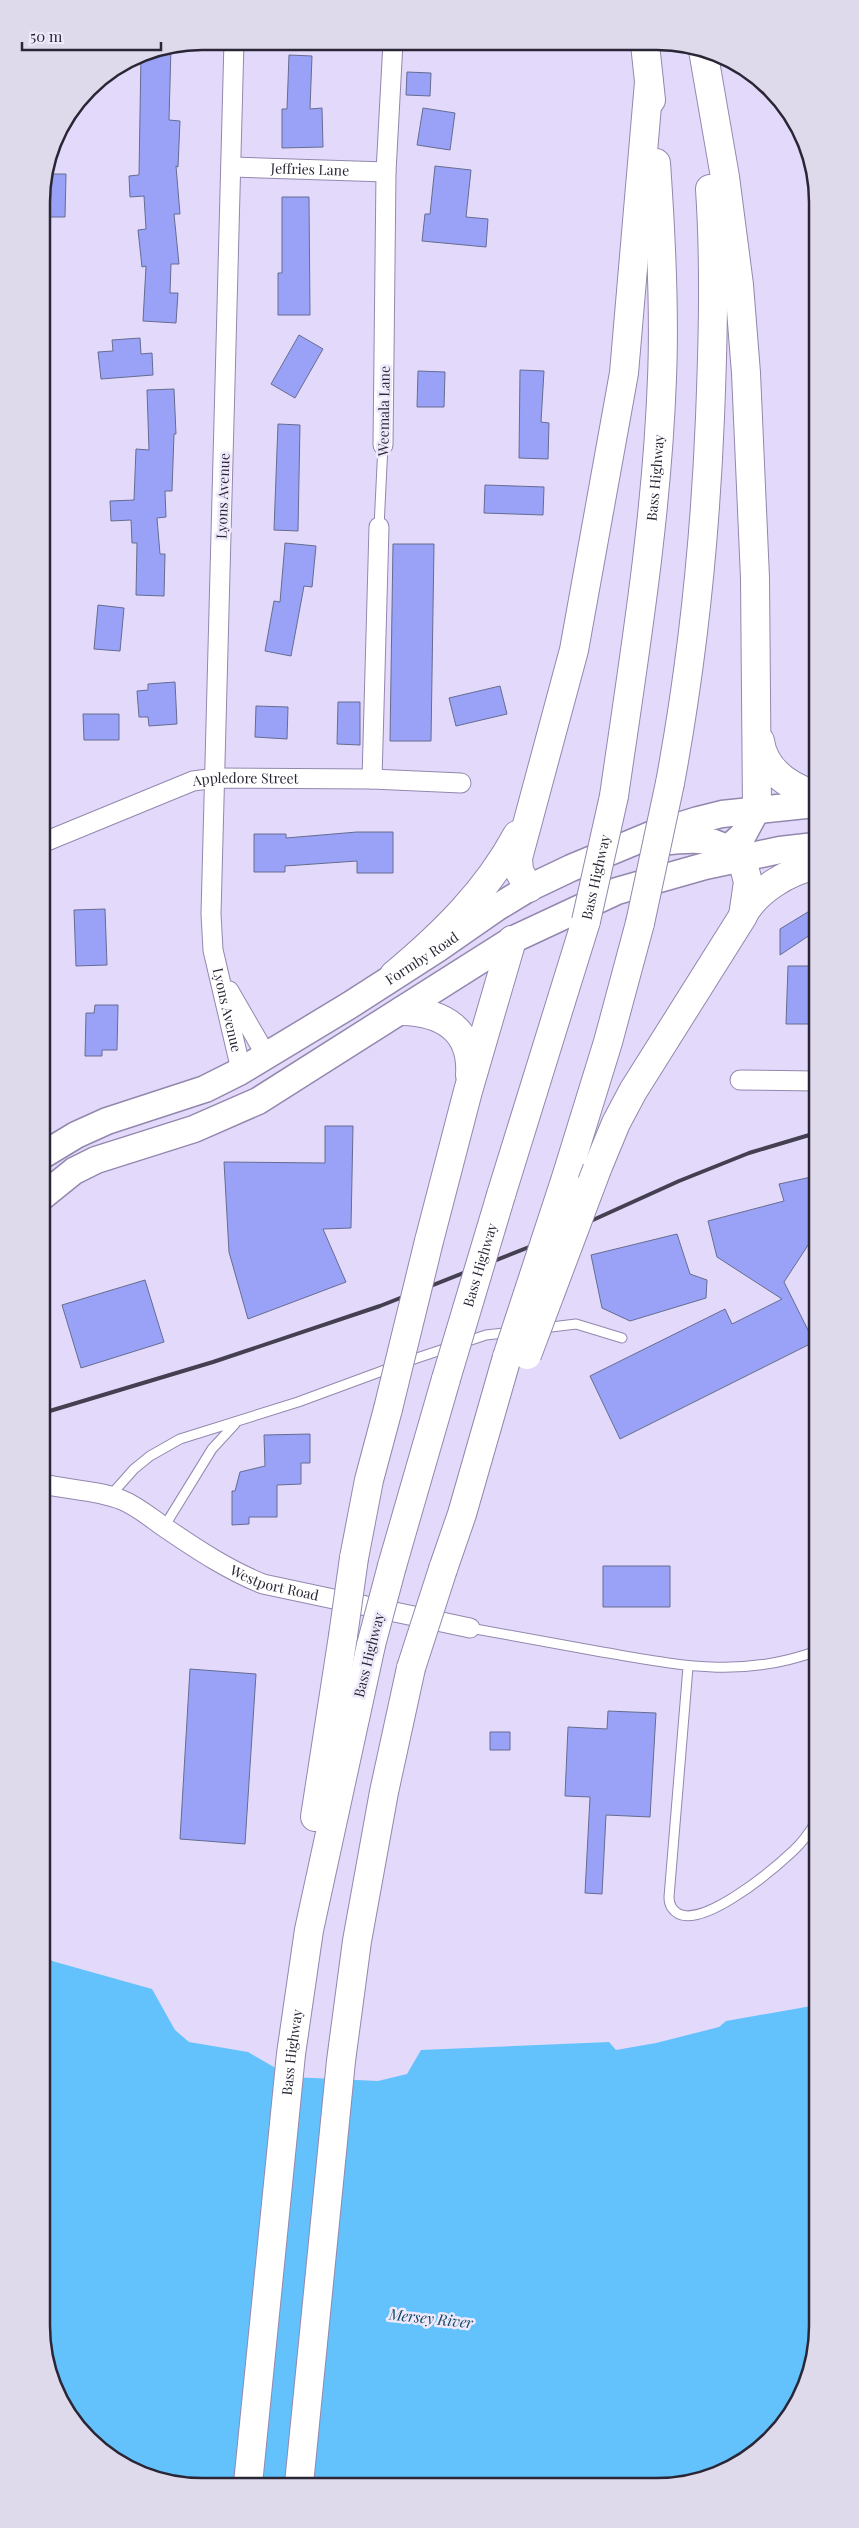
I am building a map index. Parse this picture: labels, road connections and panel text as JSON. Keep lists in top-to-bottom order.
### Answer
{
  "streets": {
    "highway": ["Bass Highway"],
    "main road": ["Formby Road"],
    "street": [
      "Jeffries Lane",
      "Weemala Lane",
      "Lyons Avenue",
      "Appledore Street",
      "Westport Road"
    ]
  },
  "crossings": [
    ["Jeffries Lane", "Weemala Lane"],
    ["Jeffries Lane", "Lyons Avenue"],
    ["Weemala Lane", "Appledore Street"],
    ["Lyons Avenue", "Appledore Street"],
    ["Lyons Avenue", "Formby Road"]
  ],
  "water": ["Mersey River"],
  "scale_bar": "50 m"
}
